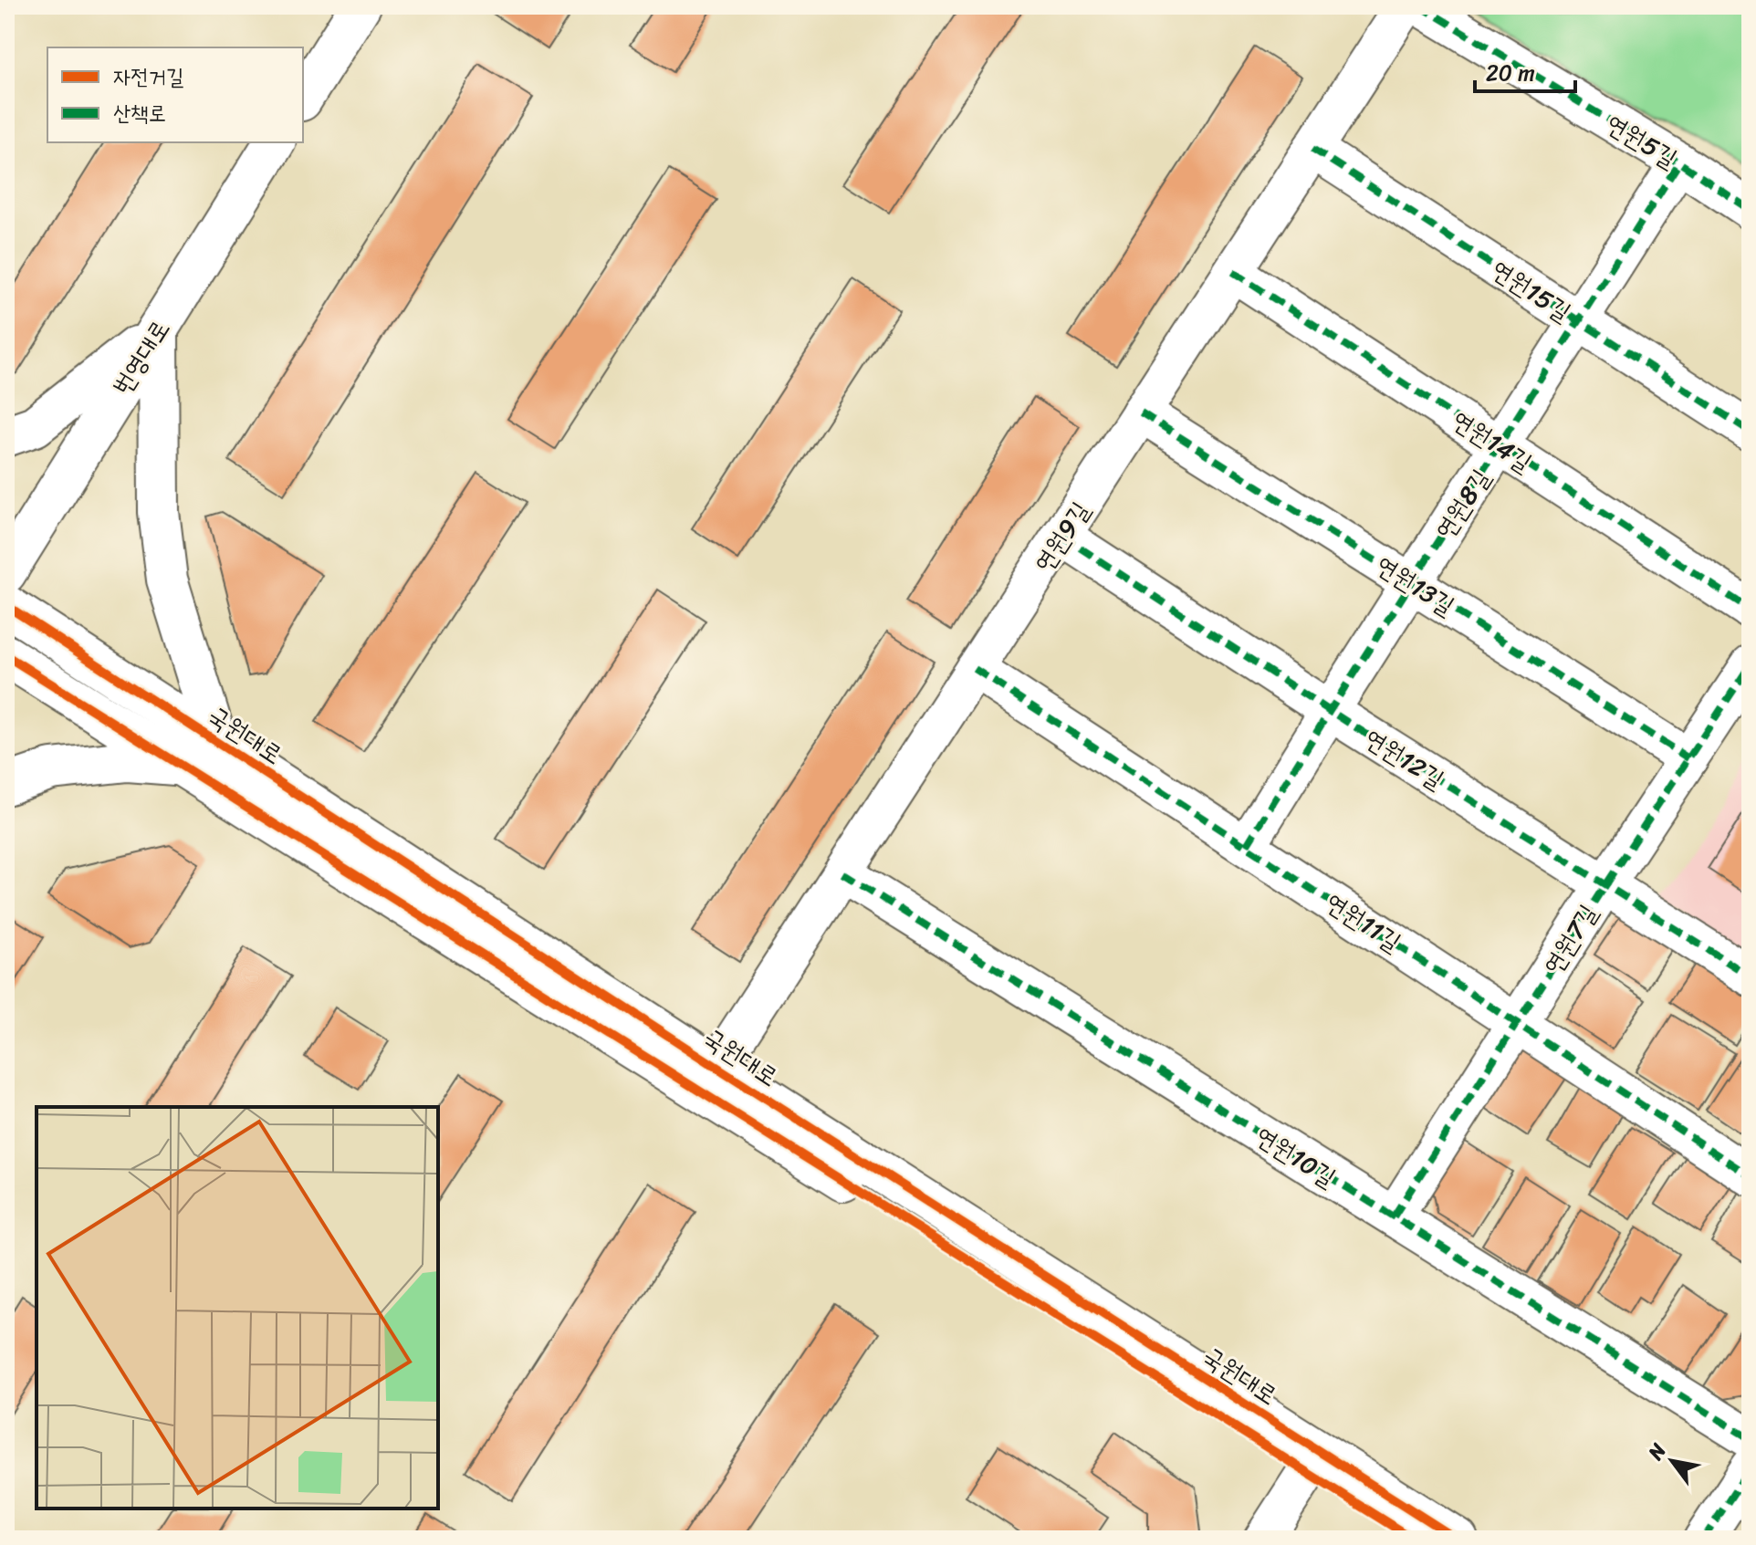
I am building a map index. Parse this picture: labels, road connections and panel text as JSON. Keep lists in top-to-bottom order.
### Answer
{
  "streets": {
    "street": [
      "연원5길",
      "연원15길",
      "번영대로",
      "연원14길",
      "연원8길",
      "연원9길",
      "연원13길",
      "국원대로",
      "연원12길",
      "연원11길",
      "연원7길",
      "연원10길"
    ]
  },
  "crossings": [
    ["연원5길", "연원8길"],
    ["연원15길", "연원8길"],
    ["연원15길", "연원9길"],
    ["연원14길", "연원8길"],
    ["연원14길", "연원9길"],
    ["연원8길", "연원13길"],
    ["연원8길", "연원12길"],
    ["연원8길", "연원11길"],
    ["연원9길", "연원13길"],
    ["연원9길", "국원대로"],
    ["연원9길", "연원12길"],
    ["연원9길", "연원11길"],
    ["연원9길", "연원10길"],
    ["연원13길", "연원7길"],
    ["연원12길", "연원7길"],
    ["연원11길", "연원7길"],
    ["연원7길", "연원10길"]
  ],
  "legend": ["자전거길", "산책로"],
  "scale_bar": "20 m",
  "north": "top left"
}
